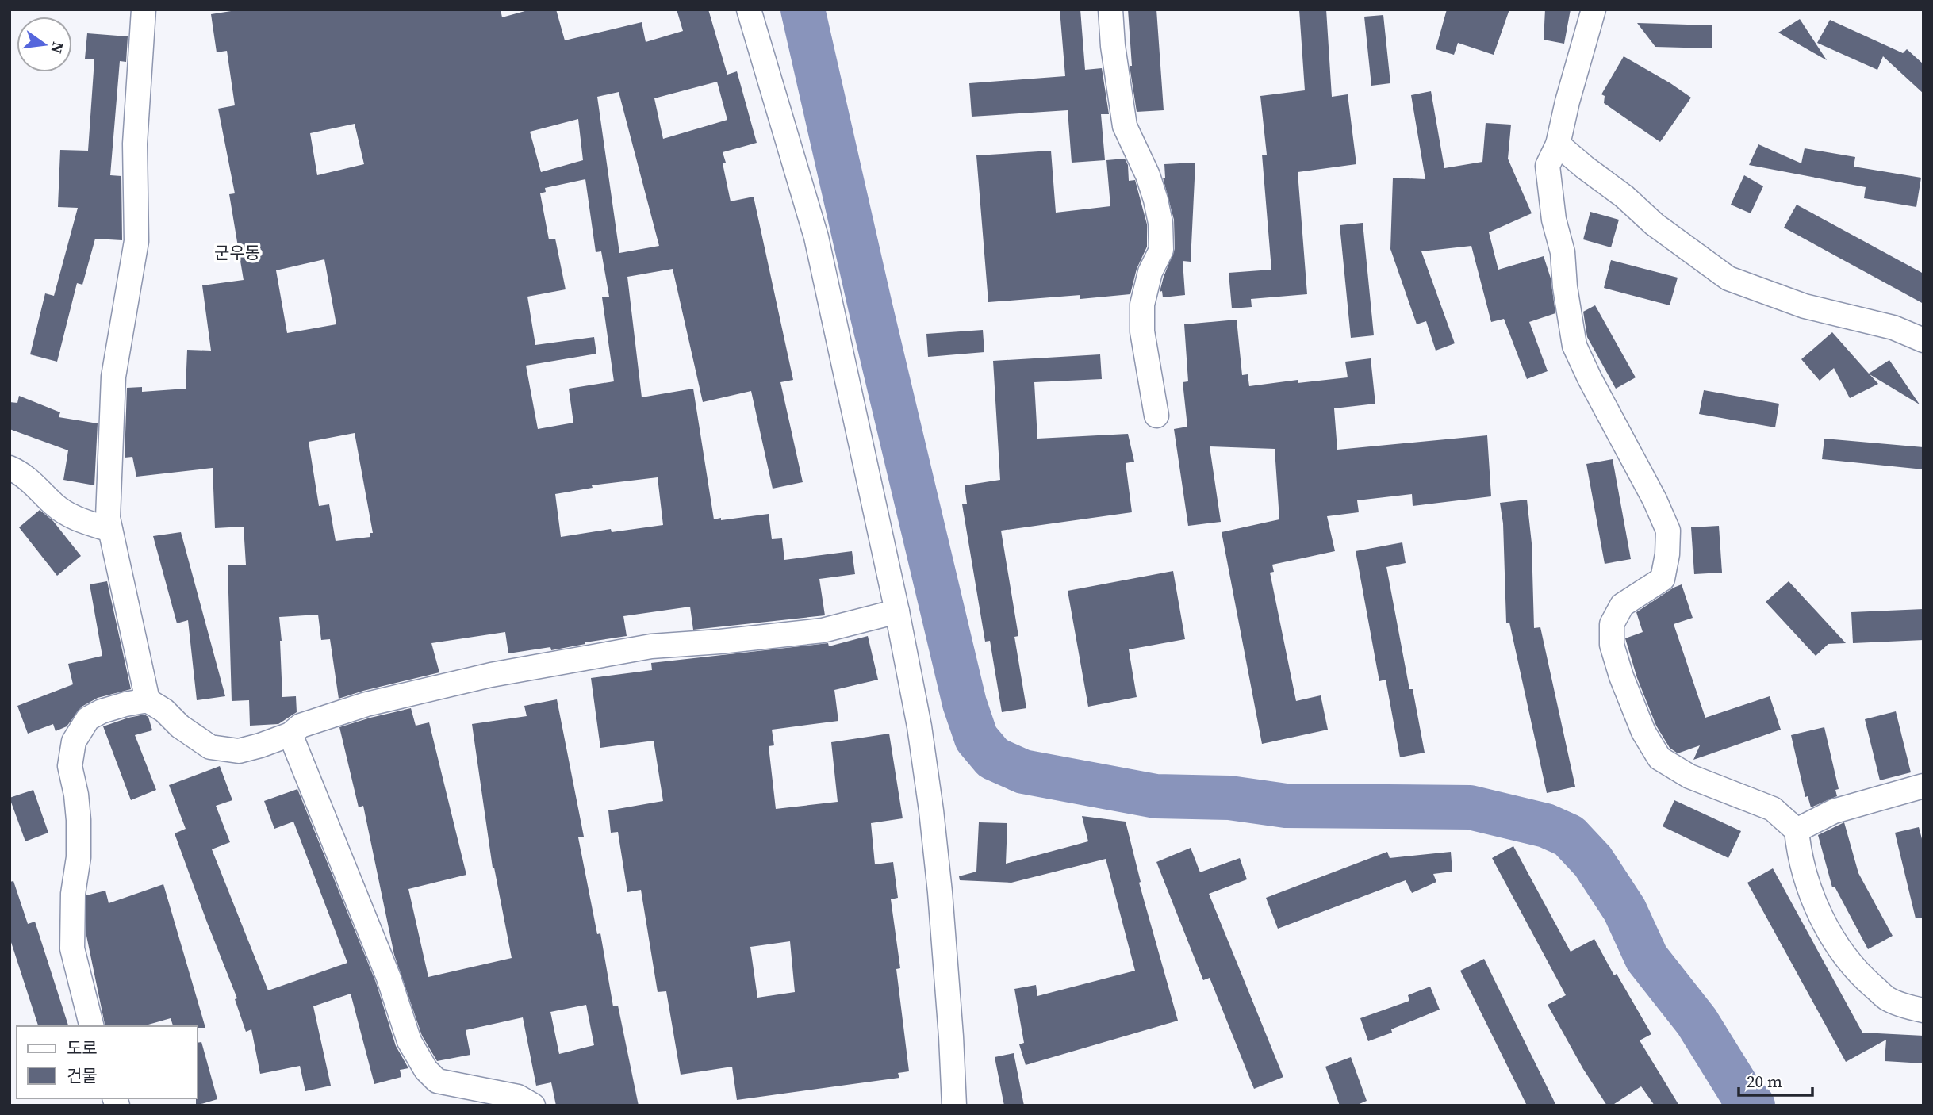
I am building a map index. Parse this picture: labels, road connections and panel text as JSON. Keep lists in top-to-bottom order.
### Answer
{
  "districts": ["군우동"],
  "legend": ["도로", "건물"],
  "scale_bar": "20 m",
  "north": "right"
}
